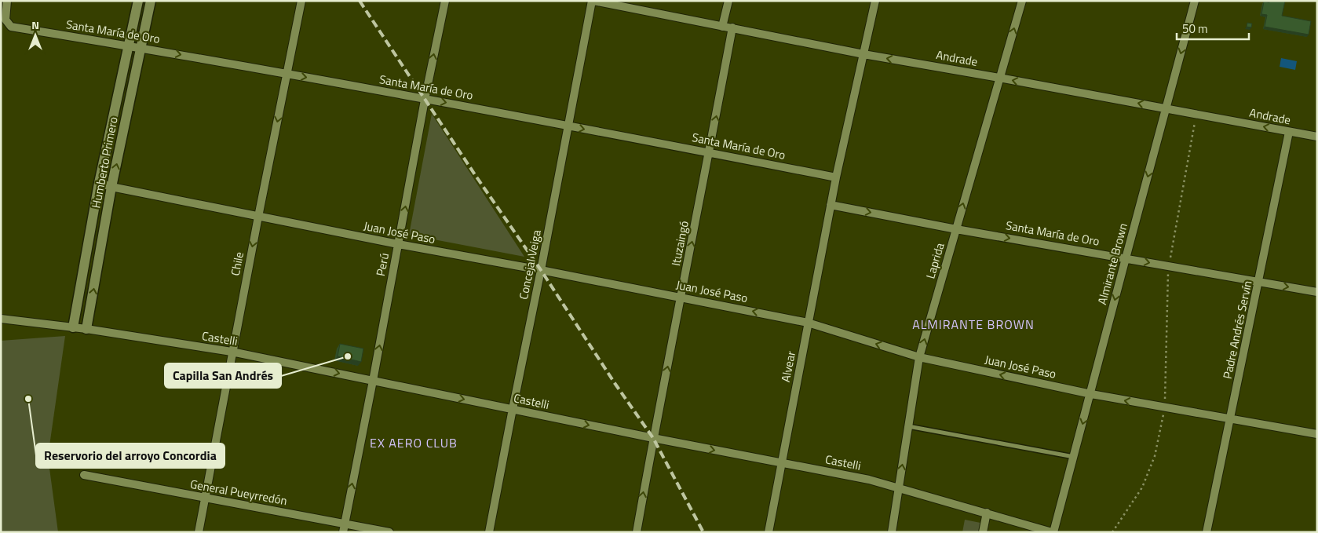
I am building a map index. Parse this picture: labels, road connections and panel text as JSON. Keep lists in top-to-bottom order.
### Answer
{
  "streets": {
    "street": [
      "Santa María de Oro",
      "Andrade",
      "Humberto Primero",
      "Juan José Paso",
      "Ituzaingó",
      "Laprida",
      "Chile",
      "Almirante Brown",
      "Perú",
      "Concejal Veiga",
      "Padre Andrés Servín",
      "Castelli",
      "Alvear",
      "General Pueyrredón"
    ]
  },
  "crossings": [
    ["Santa María de Oro", "Humberto Primero"],
    ["Santa María de Oro", "Ituzaingó"],
    ["Santa María de Oro", "Laprida"],
    ["Santa María de Oro", "Chile"],
    ["Santa María de Oro", "Almirante Brown"],
    ["Santa María de Oro", "Perú"],
    ["Santa María de Oro", "Concejal Veiga"],
    ["Santa María de Oro", "Padre Andrés Servín"],
    ["Santa María de Oro", "Alvear"],
    ["Andrade", "Ituzaingó"],
    ["Andrade", "Laprida"],
    ["Andrade", "Almirante Brown"],
    ["Andrade", "Concejal Veiga"],
    ["Andrade", "Padre Andrés Servín"],
    ["Andrade", "Alvear"],
    ["Humberto Primero", "Juan José Paso"],
    ["Humberto Primero", "Castelli"],
    ["Juan José Paso", "Ituzaingó"],
    ["Juan José Paso", "Laprida"],
    ["Juan José Paso", "Chile"],
    ["Juan José Paso", "Almirante Brown"],
    ["Juan José Paso", "Perú"],
    ["Juan José Paso", "Concejal Veiga"],
    ["Juan José Paso", "Padre Andrés Servín"],
    ["Juan José Paso", "Alvear"],
    ["Ituzaingó", "Castelli"],
    ["Laprida", "Castelli"],
    ["Chile", "Castelli"],
    ["Chile", "General Pueyrredón"],
    ["Almirante Brown", "Castelli"],
    ["Perú", "Castelli"],
    ["Perú", "General Pueyrredón"],
    ["Concejal Veiga", "Castelli"],
    ["Castelli", "Alvear"]
  ],
  "one_way": [
    "Santa María de Oro",
    "Andrade",
    "Juan José Paso",
    "Ituzaingó",
    "Laprida",
    "Chile",
    "Almirante Brown",
    "Perú",
    "Castelli"
  ],
  "districts": ["ALMIRANTE BROWN", "EX AERO CLUB"],
  "places": ["Capilla San Andrés", "Reservorio del arroyo Concordia"],
  "scale_bar": "50 m",
  "north": "top"
}
